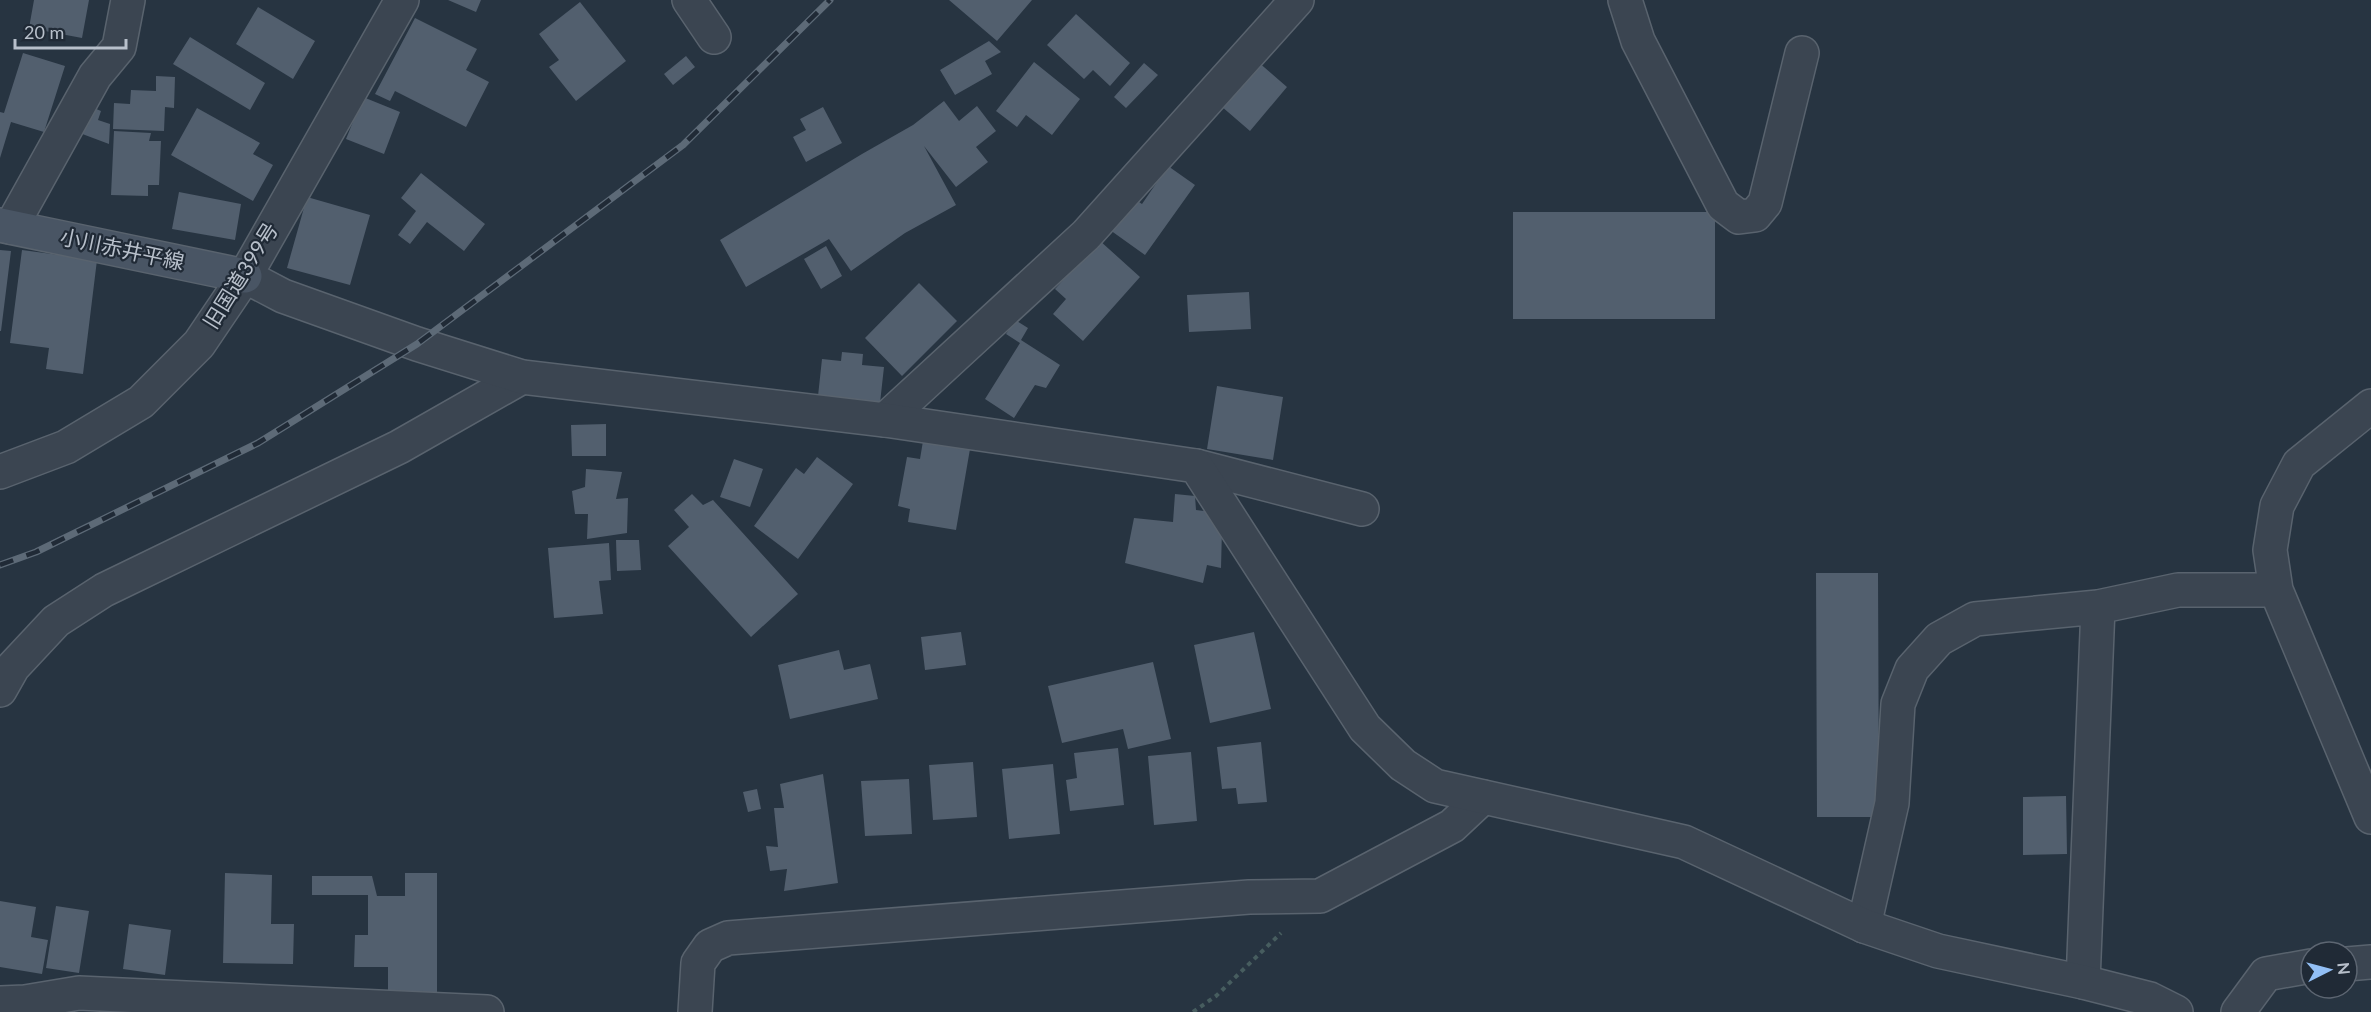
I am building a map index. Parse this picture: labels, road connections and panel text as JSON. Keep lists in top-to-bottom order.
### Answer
{
  "streets": {
    "main road": ["小川赤井平線"],
    "street": ["旧国道399号"]
  },
  "crossings": [
    ["小川赤井平線", "旧国道399号"]
  ],
  "scale_bar": "20 m",
  "north": "right"
}
